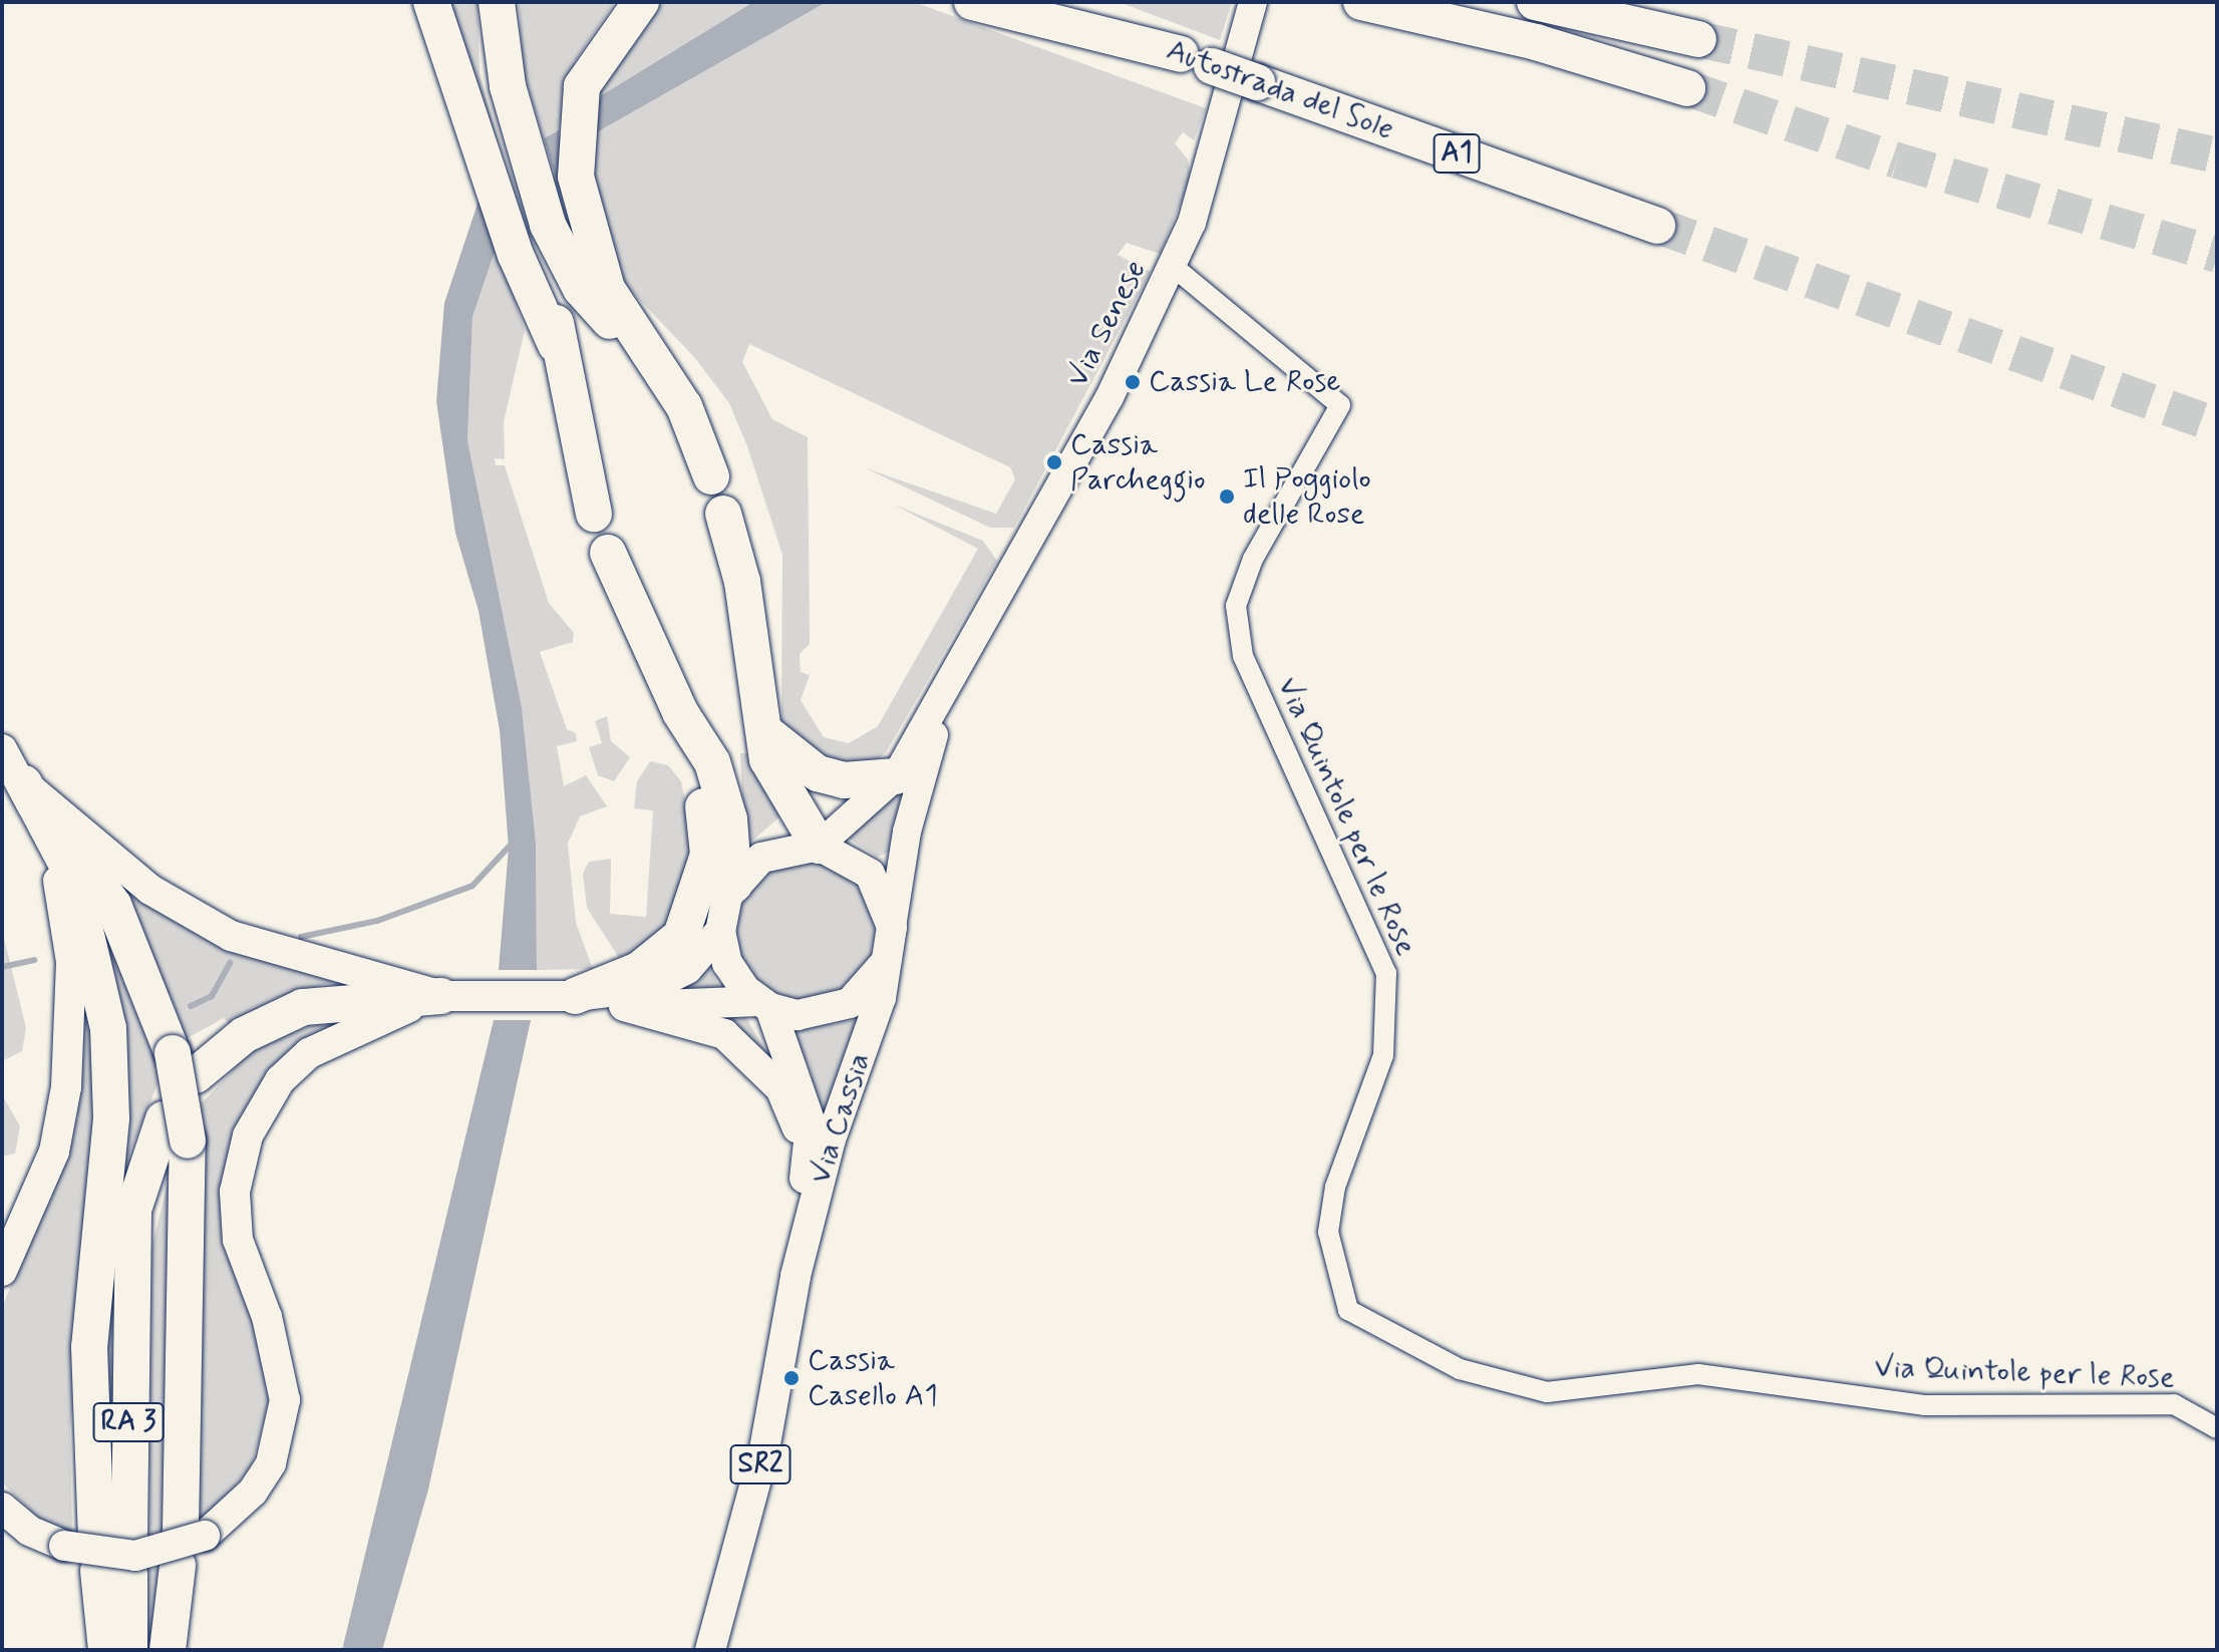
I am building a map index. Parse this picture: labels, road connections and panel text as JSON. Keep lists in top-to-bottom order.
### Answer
{
  "streets": {
    "highway": ["Autostrada del Sole", "A1", "RA 3"],
    "main road": ["Via Senese", "Via Cassia", "SR2"],
    "street": ["Via Quintole per le Rose"]
  },
  "crossings": [
    ["Via Senese", "Via Quintole per le Rose"],
    ["Via Senese", "Via Cassia"],
    ["Via Senese", "SR2"],
    ["Via Cassia", "SR2"]
  ],
  "places": [
    "Cassia Le Rose",
    "Cassia Parcheggio",
    "Il Poggiolo delle Rose",
    "Cassia Casello A1"
  ]
}
